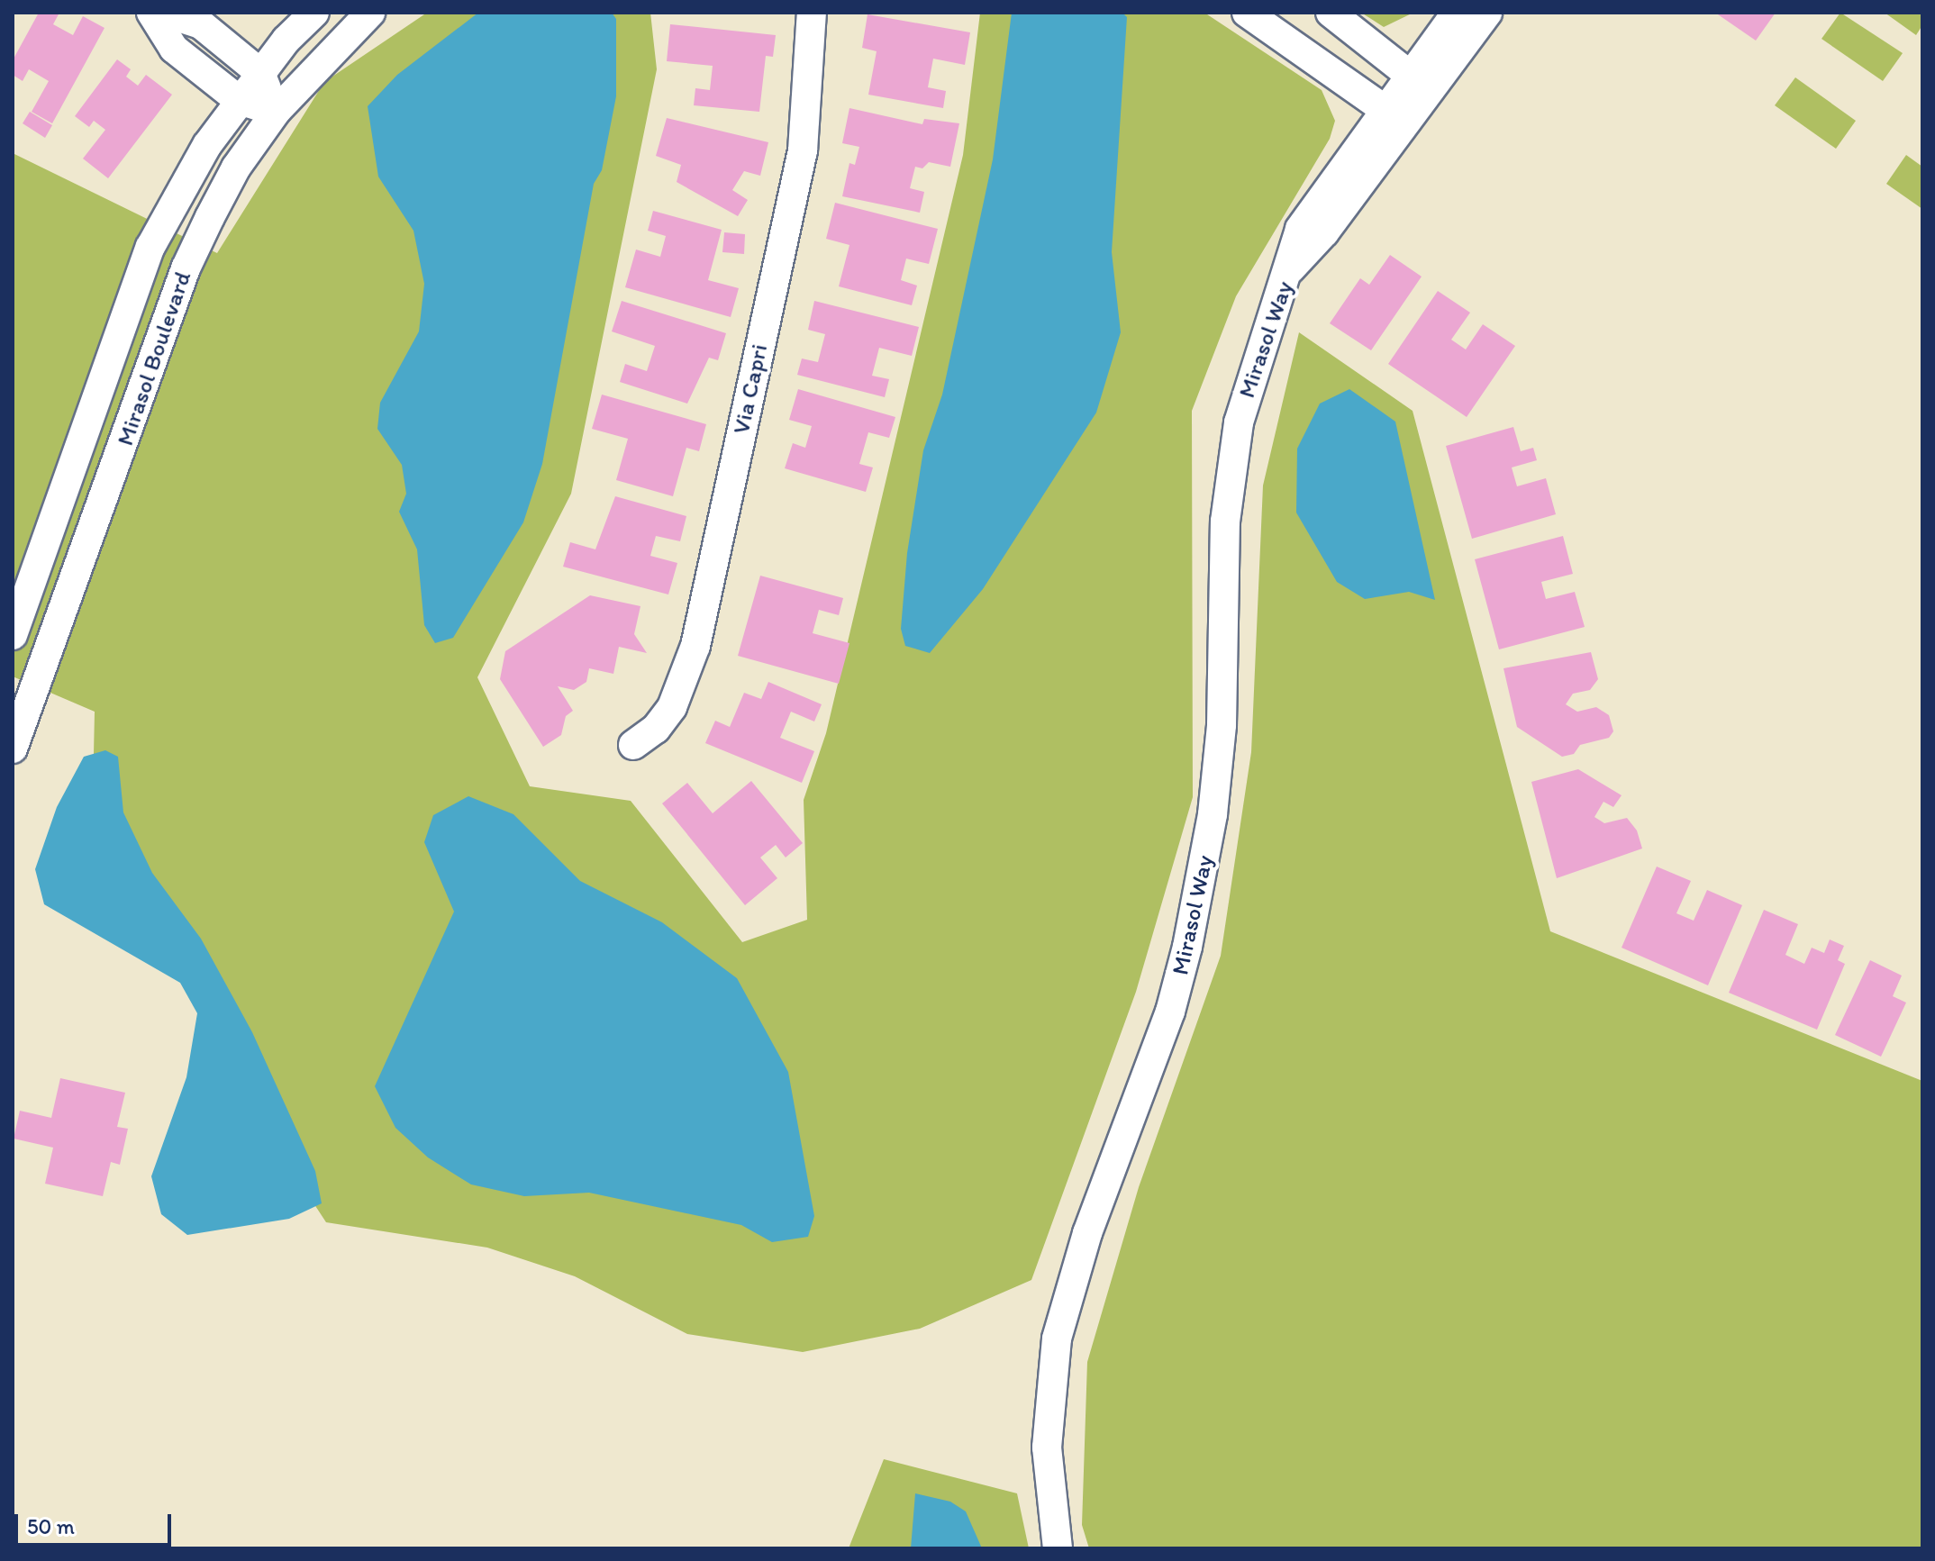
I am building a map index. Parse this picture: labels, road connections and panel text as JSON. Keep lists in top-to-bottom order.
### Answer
{
  "streets": {
    "street": ["Mirasol Way", "Mirasol Boulevard", "Via Capri"]
  },
  "scale_bar": "50 m"
}
